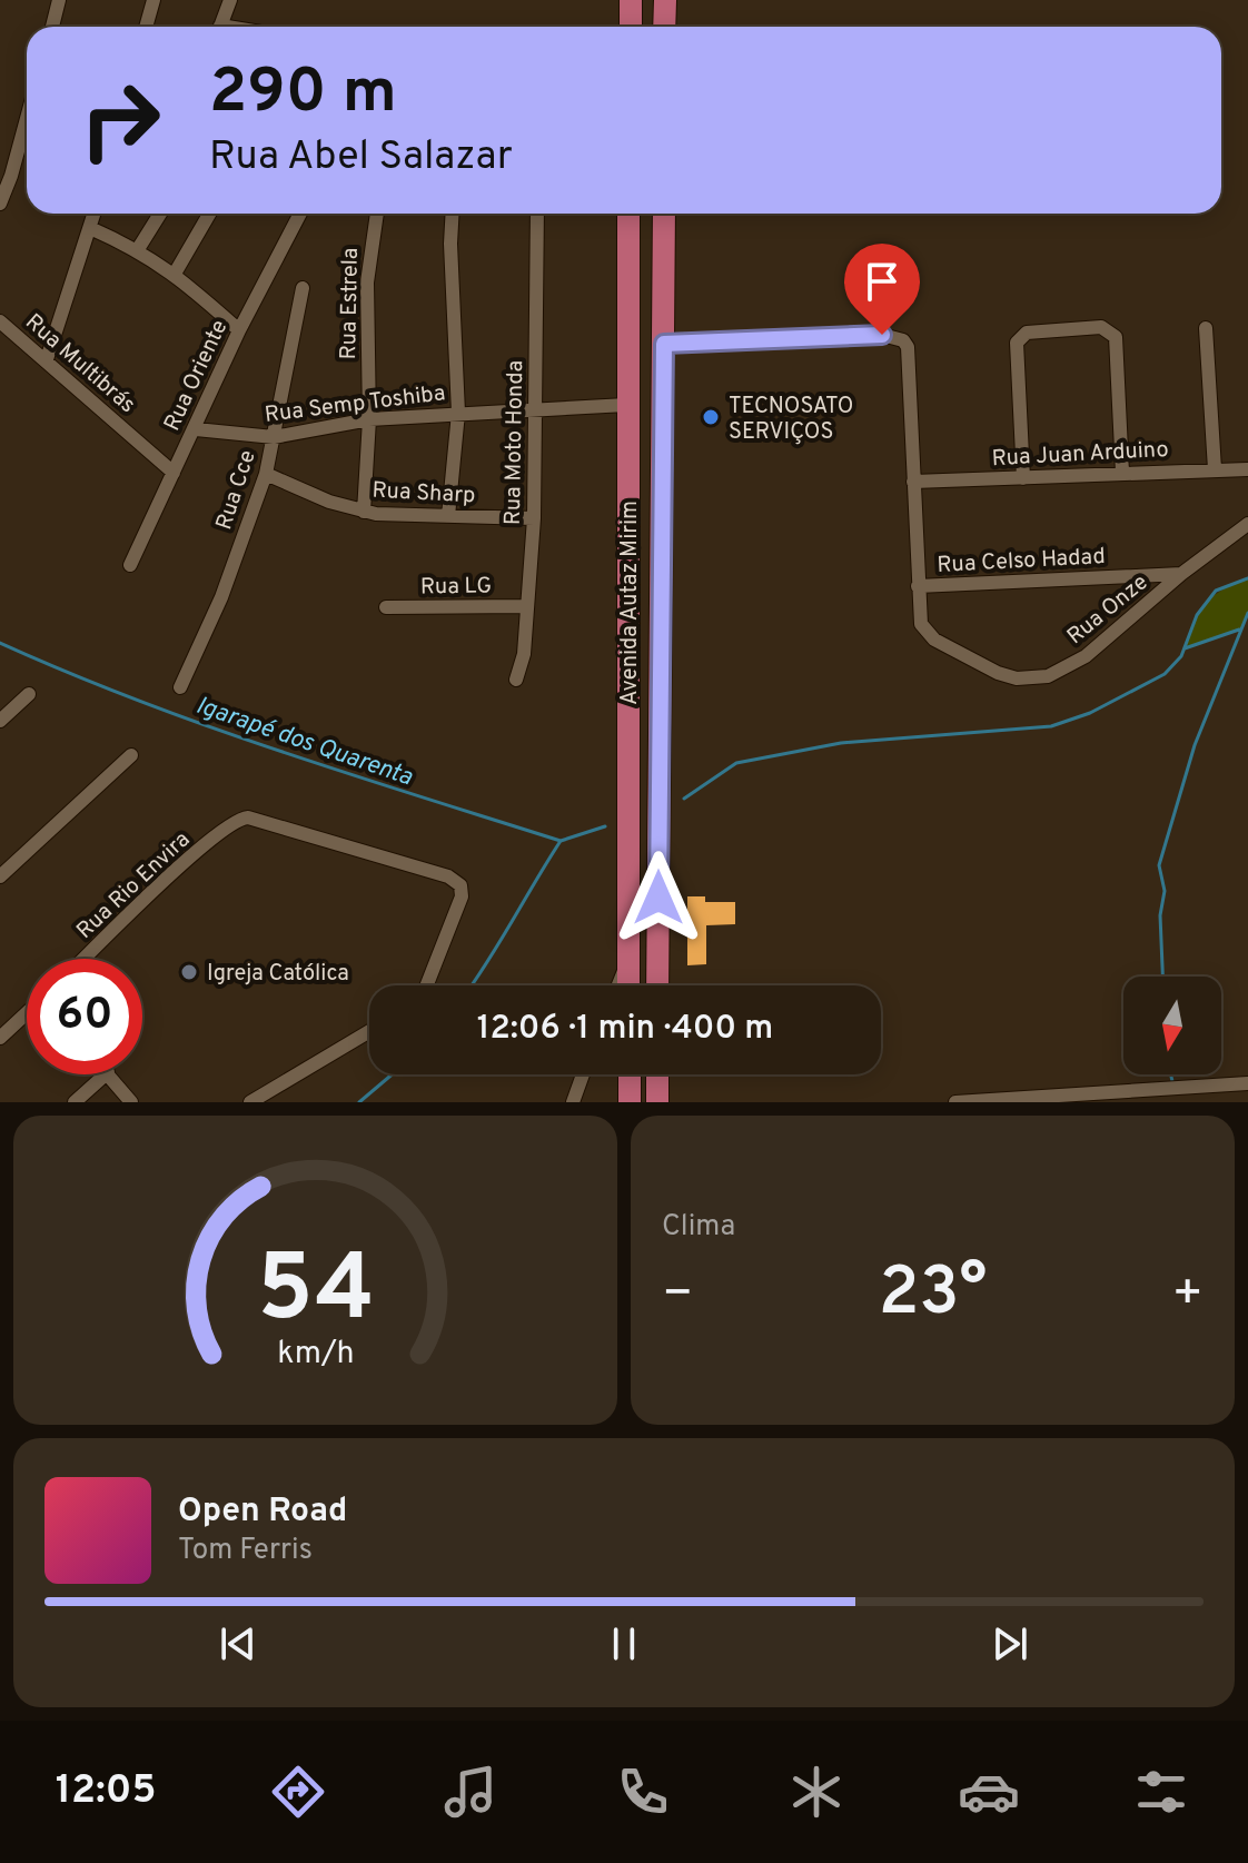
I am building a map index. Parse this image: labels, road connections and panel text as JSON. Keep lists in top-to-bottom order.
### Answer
{
  "streets": {
    "main road": ["Avenida Autaz Mirim"],
    "street": [
      "Rua Estrela",
      "Rua Multibrás",
      "Rua Oriente",
      "Rua Semp Toshiba",
      "Rua Moto Honda",
      "Rua Juan Arduino",
      "Rua Cce",
      "Rua Sharp",
      "Rua Celso Hadad",
      "Rua LG",
      "Rua Onze",
      "Rua Rio Envira"
    ]
  },
  "crossings": [
    ["Rua Estrela", "Rua Semp Toshiba"],
    ["Rua Estrela", "Rua Sharp"],
    ["Rua Multibrás", "Rua Oriente"],
    ["Rua Oriente", "Rua Semp Toshiba"],
    ["Rua Semp Toshiba", "Rua Moto Honda"],
    ["Rua Semp Toshiba", "Rua Cce"],
    ["Rua Semp Toshiba", "Avenida Autaz Mirim"],
    ["Rua Moto Honda", "Rua Sharp"],
    ["Rua Moto Honda", "Rua LG"],
    ["Rua Juan Arduino", "Rua Onze"],
    ["Rua Cce", "Rua Sharp"],
    ["Rua Celso Hadad", "Rua Onze"],
    ["Avenida Autaz Mirim", "Rua Onze"]
  ],
  "water": ["Igarapé dos Quarenta"],
  "places": ["TECNOSATO SERVIÇOS", "Igreja Católica"],
  "north": "bottom",
  "page": {
    "turn": ["290 m", "Rua Abel Salazar"],
    "limit": "60",
    "trip": "12:06 · 1 min · 400 m",
    "tile": "Clima",
    "heat": ["−", "23°", "+"],
    "song": ["Open Road", "Tom Ferris"],
    "tabs": "12:05",
    "gauge": ["54", "km/h"]
  }
}
